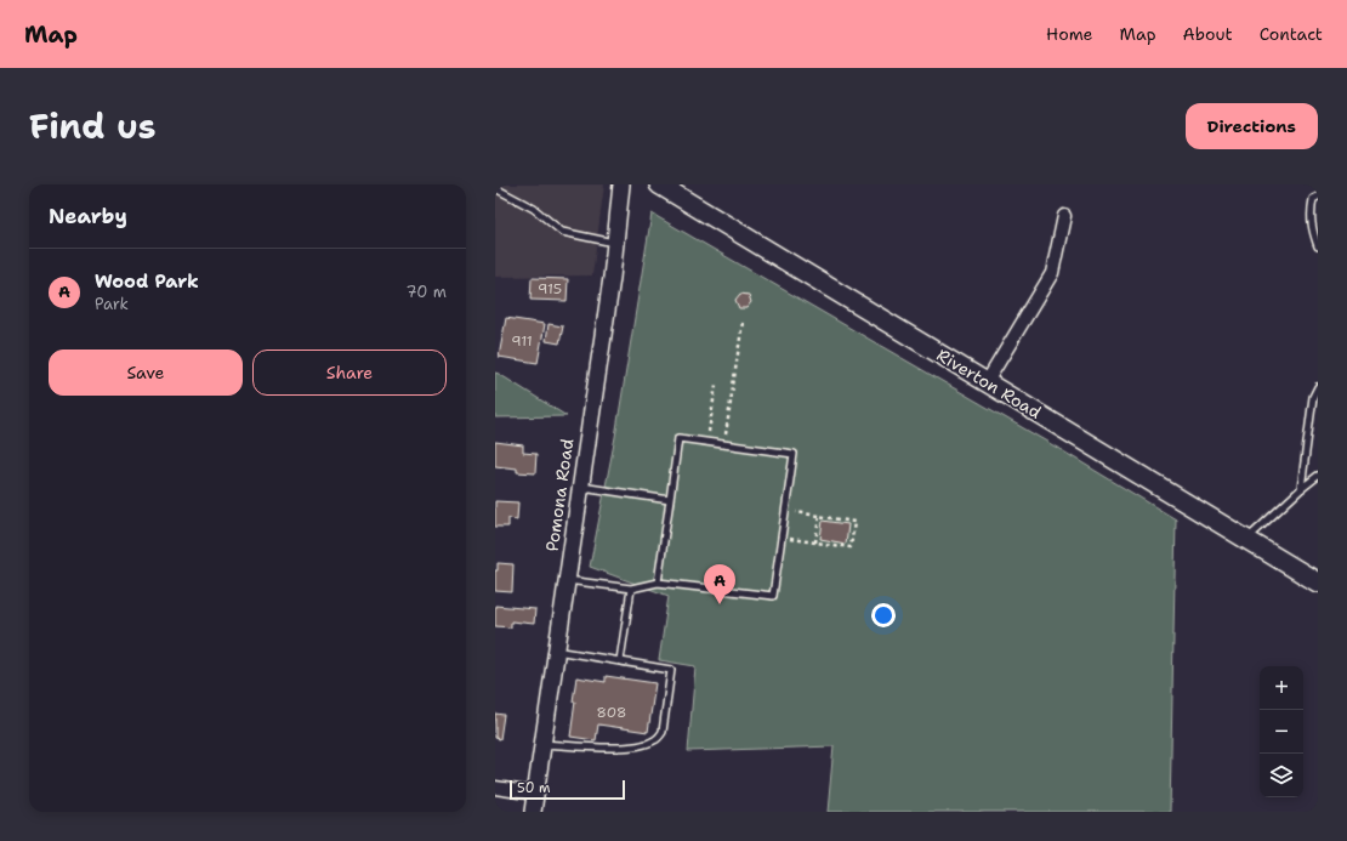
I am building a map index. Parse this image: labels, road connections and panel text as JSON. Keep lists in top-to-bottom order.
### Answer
{
  "streets": {
    "main road": ["Riverton Road"],
    "street": ["Pomona Road"]
  },
  "house_numbers": ["915", "911", "808"],
  "scale_bar": "50 m",
  "page": {
    "header": "Map",
    "nav": [
      "Home",
      "Map",
      "About",
      "Contact"
    ],
    "title": "Find us",
    "buttons": [
      "Directions",
      ["Save", "Share"]
    ],
    "heading": "Nearby",
    "list": [
      {
        "mark": "A",
        "name": "Wood Park",
        "note": "Park",
        "value": "70 m"
      }
    ],
    "pins": "A",
    "map_buttons": ["+", "−"],
    "scale": "50 m"
  }
}
